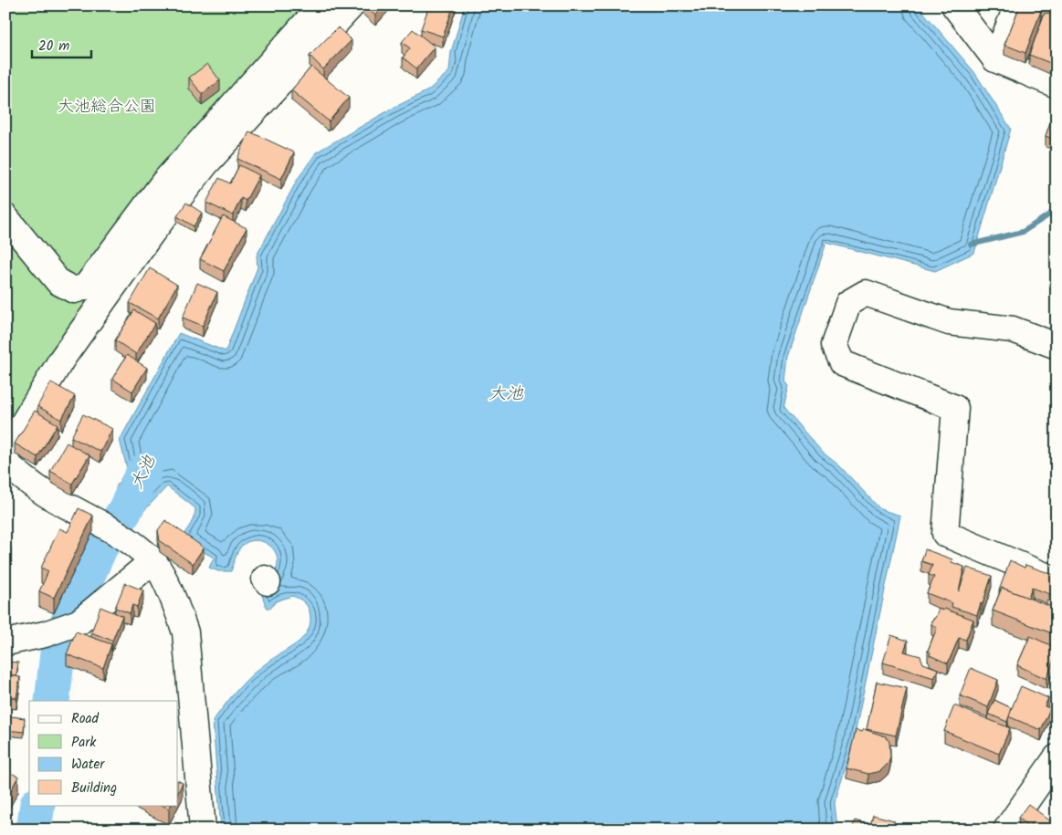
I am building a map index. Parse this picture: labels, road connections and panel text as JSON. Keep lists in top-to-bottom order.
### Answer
{
  "water": ["大池"],
  "parks": ["大池総合公園"],
  "legend": [
    "Road",
    "Park",
    "Water",
    "Building"
  ],
  "scale_bar": "20 m"
}
